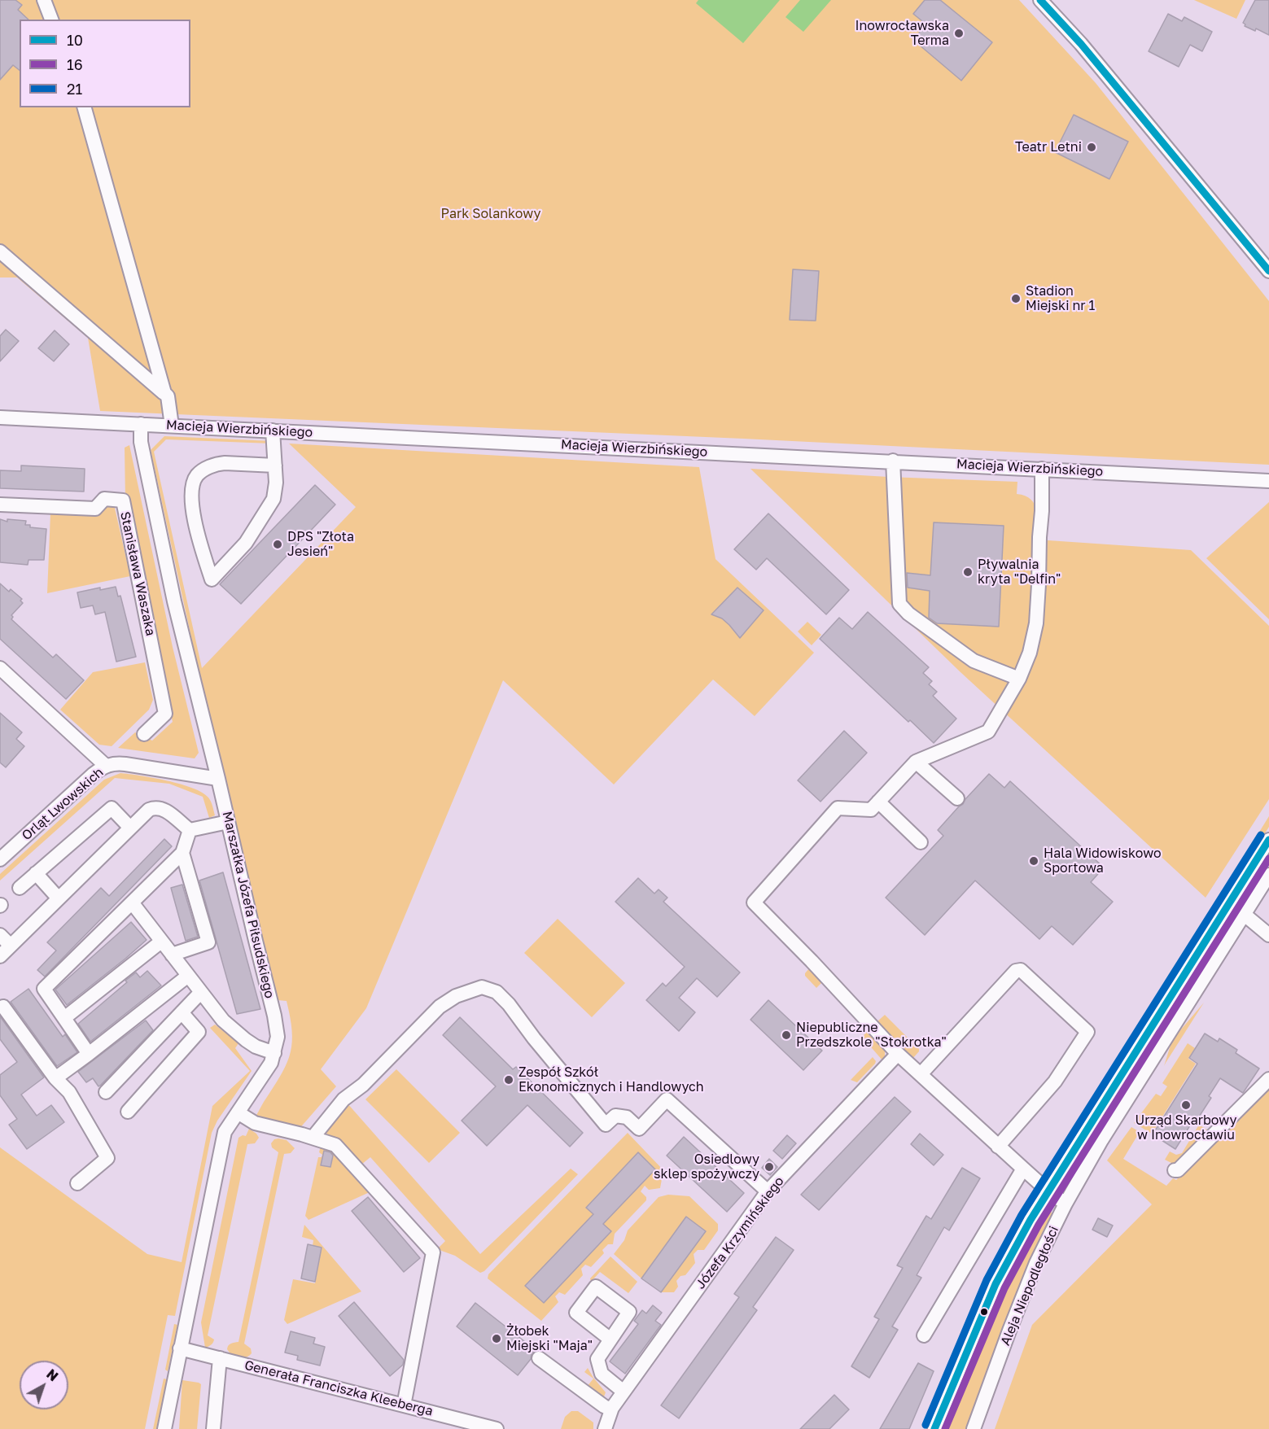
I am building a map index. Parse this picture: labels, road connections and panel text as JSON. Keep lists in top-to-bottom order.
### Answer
{
  "streets": {
    "street": [
      "Macieja Wierzbińskiego",
      "Stanisława Waszaka",
      "Orląt Lwowskich",
      "Marszałka Józefa Piłsudskiego",
      "Józefa Krzymińskiego",
      "Aleja Niepodległości",
      "Generała Franciszka Kleeberga"
    ]
  },
  "crossings": [
    ["Macieja Wierzbińskiego", "Marszałka Józefa Piłsudskiego"],
    ["Orląt Lwowskich", "Marszałka Józefa Piłsudskiego"],
    ["Marszałka Józefa Piłsudskiego", "Generała Franciszka Kleeberga"]
  ],
  "parks": ["Park Solankowy"],
  "places": [
    "Inowrocławska Terma",
    "Teatr Letni",
    "Stadion Miejski nr 1",
    "DPS \"Złota Jesień\"",
    "Pływalnia kryta \"Delfin\"",
    "Hala Widowiskowo Sportowa",
    "Niepubliczne Przedszkole \"Stokrotka\"",
    "Zespół Szkół Ekonomicznych i Handlowych",
    "Urząd Skarbowy w Inowrocławiu",
    "Osiedlowy sklep spożywczy",
    "Żłobek Miejski \"Maja\""
  ],
  "lines": ["transit line 10", "transit line 21", "transit line 16"],
  "legend": ["10", "16", "21"],
  "north": "top right"
}
